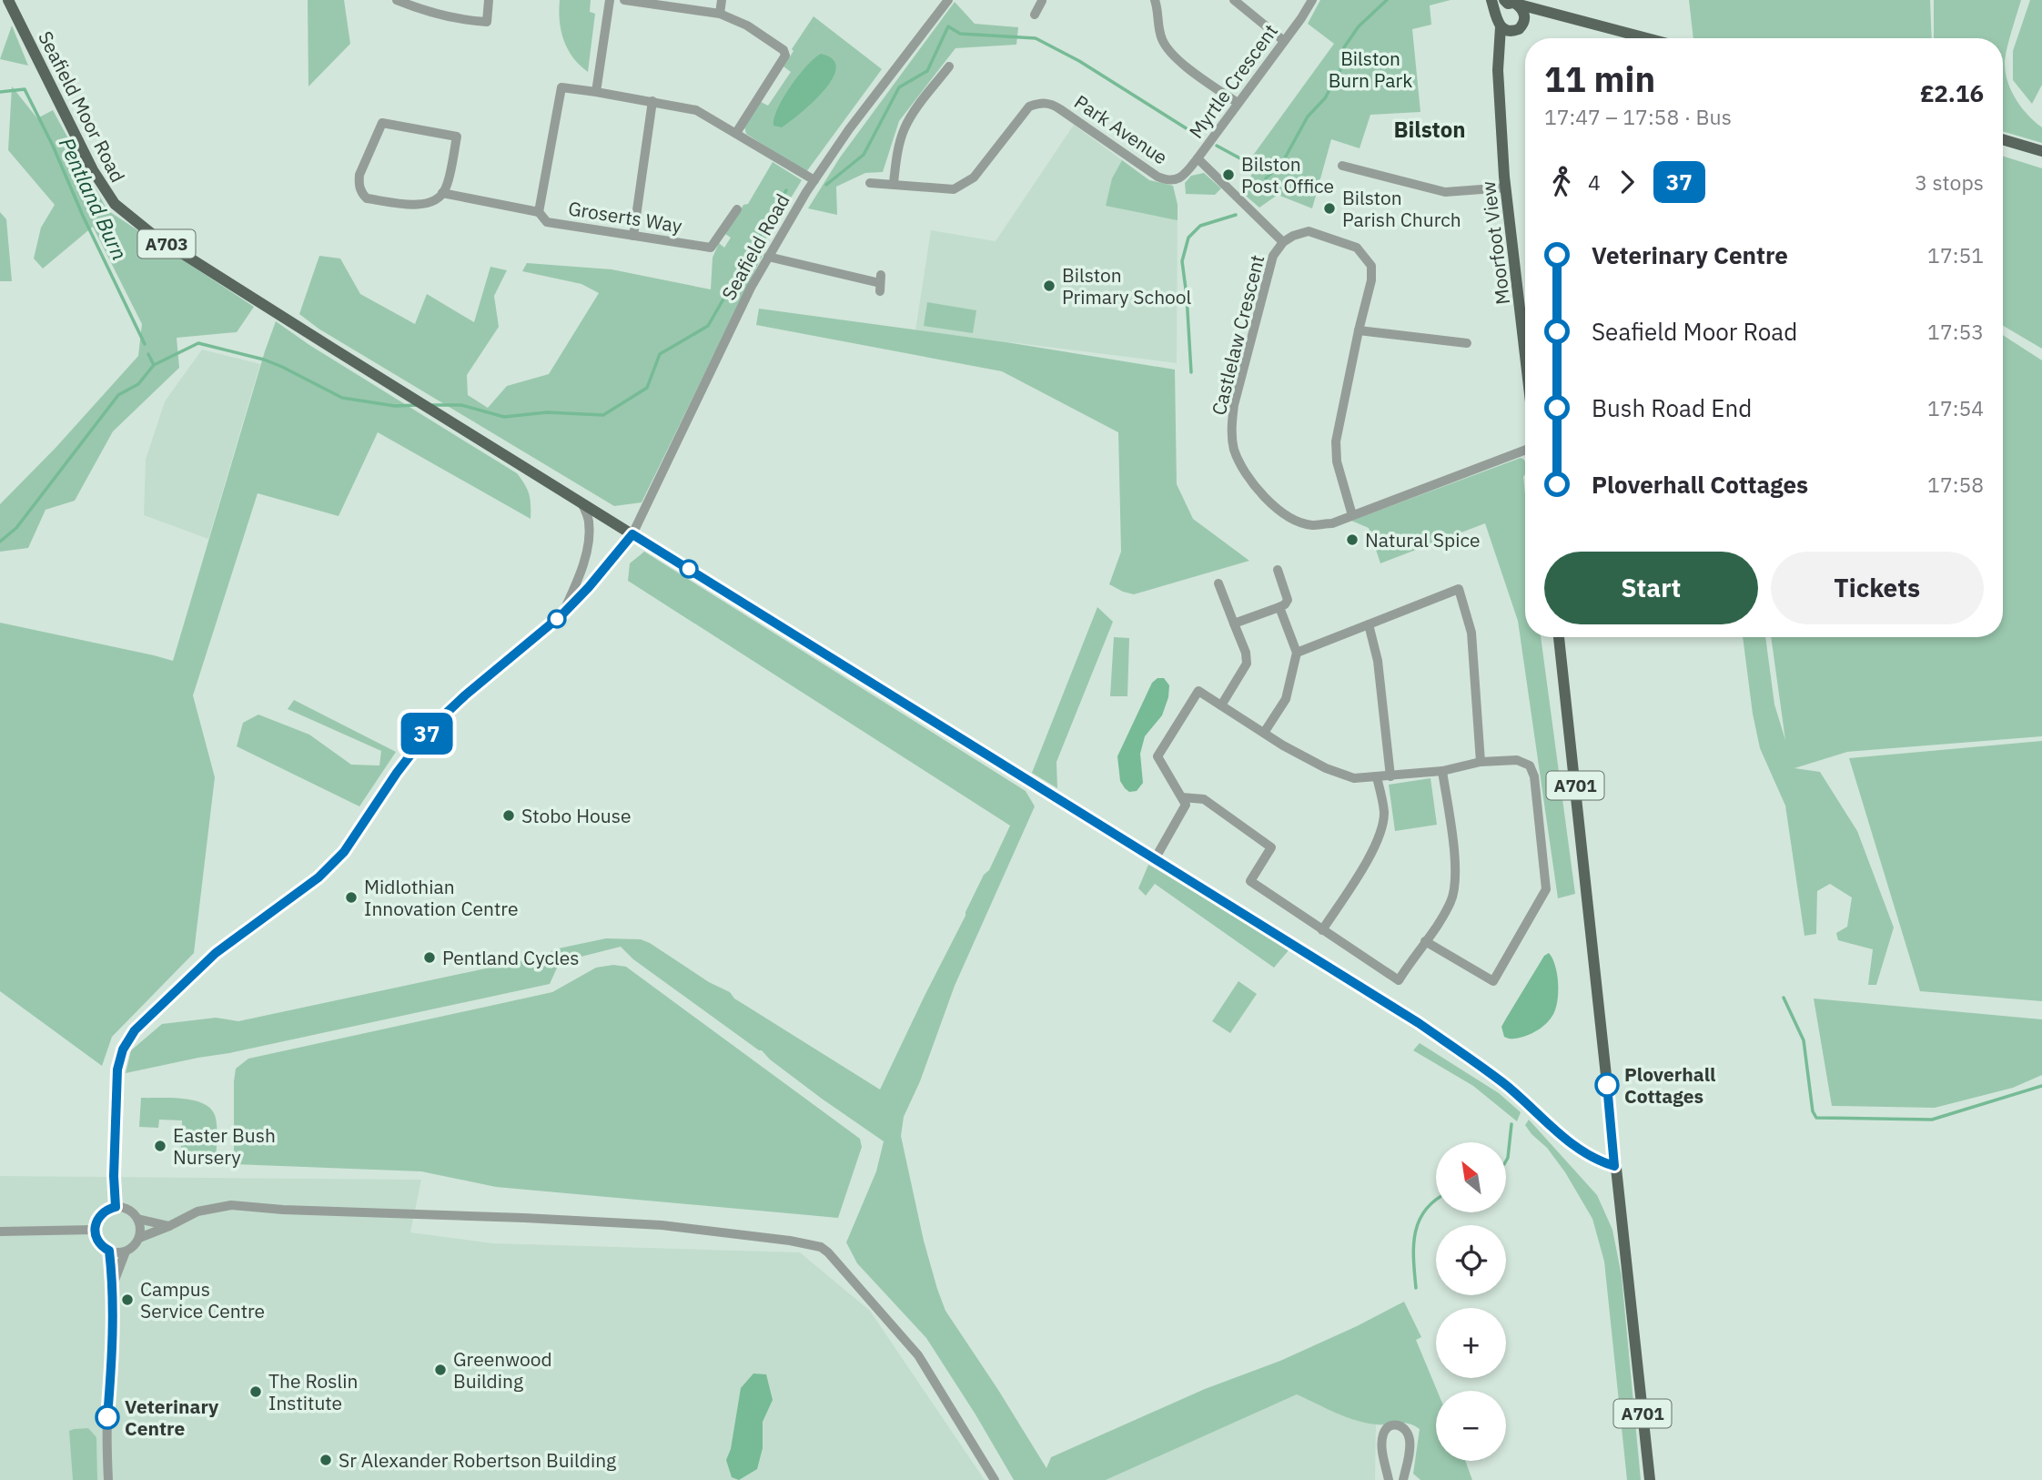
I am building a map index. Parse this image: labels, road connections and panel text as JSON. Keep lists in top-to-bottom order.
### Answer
{
  "streets": {
    "main road": [
      "Seafield Moor Road",
      "Moorfoot View",
      "A703",
      "A701"
    ],
    "street": [
      "Myrtle Crescent",
      "Park Avenue",
      "Groserts Way",
      "Seafield Road",
      "Castlelaw Crescent"
    ]
  },
  "crossings": [
    ["Myrtle Crescent", "Park Avenue"],
    ["Seafield Moor Road", "Seafield Road"],
    ["Seafield Moor Road", "A701"]
  ],
  "districts": ["Bilston"],
  "water": ["Pentland Burn"],
  "parks": ["Bilston Burn Park"],
  "places": [
    "Bilston Post Office",
    "Bilston Parish Church",
    "Bilston Primary School",
    "Natural Spice",
    "Stobo House",
    "Midlothian Innovation Centre",
    "Pentland Cycles",
    "Ploverhall Cottages",
    "Easter Bush Nursery",
    "Campus Service Centre",
    "Greenwood Building",
    "The Roslin Institute",
    "Veterinary Centre",
    "Sr Alexander Robertson Building"
  ],
  "lines": ["bus line 37"],
  "north": "top left",
  "page": {
    "on_map": "37",
    "heading": ["11 min", "17:47 – 17:58 · Bus", "£2.16"],
    "legs": ["4", "37", "3 stops"],
    "list": [
      {
        "name": "Veterinary Centre",
        "value": "17:51"
      },
      {
        "name": "Seafield Moor Road",
        "value": "17:53"
      },
      {
        "name": "Bush Road End",
        "value": "17:54"
      },
      {
        "name": "Ploverhall Cottages",
        "value": "17:58"
      }
    ],
    "buttons": ["Start", "Tickets"],
    "map_buttons": ["+", "−"]
  }
}
